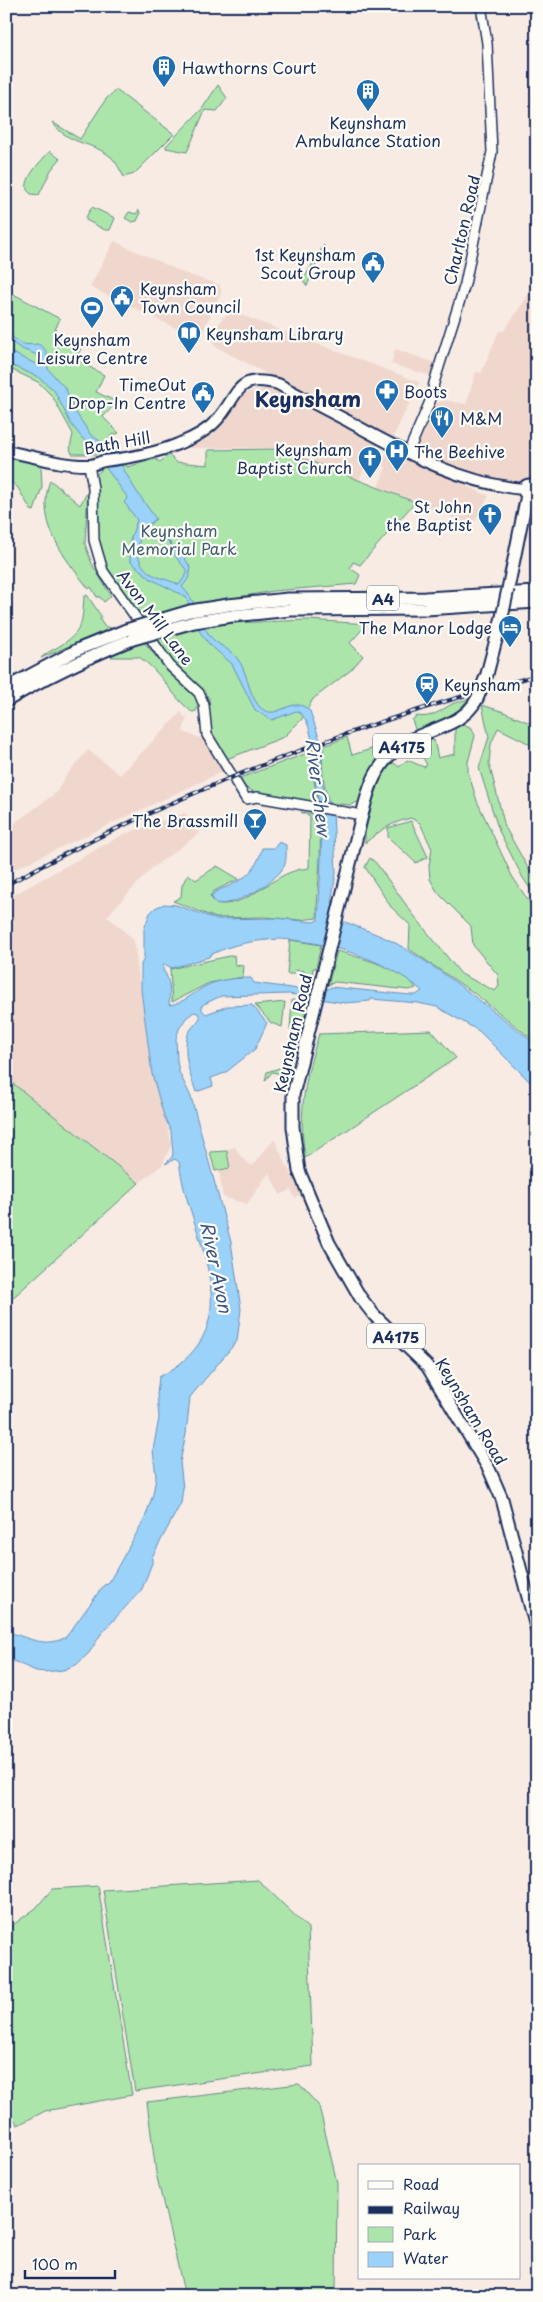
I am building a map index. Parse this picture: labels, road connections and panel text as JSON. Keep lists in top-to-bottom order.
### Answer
{
  "streets": {
    "main road": [
      "Bath Hill",
      "A4",
      "A4175",
      "Keynsham Road"
    ],
    "street": ["Charlton Road", "Avon Mill Lane"]
  },
  "crossings": [
    ["Charlton Road", "Bath Hill"],
    ["Bath Hill", "Avon Mill Lane"],
    ["Bath Hill", "Keynsham Road"],
    ["Avon Mill Lane", "Keynsham Road"]
  ],
  "districts": ["Keynsham"],
  "water": ["River Chew", "River Avon"],
  "parks": ["Keynsham Memorial Park"],
  "places": {
    "building": ["Hawthorns Court", "Keynsham Ambulance Station"],
    "public building": ["1st Keynsham Scout Group", "Keynsham Town Council", "TimeOut Drop-In Centre"],
    "sports": ["Keynsham Leisure Centre"],
    "library": ["Keynsham Library"],
    "pharmacy": ["Boots"],
    "restaurant": ["M&M"],
    "hospital": ["The Beehive"],
    "church": ["Keynsham Baptist Church", "St John the Baptist"],
    "hotel": ["The Manor Lodge"],
    "station": ["Keynsham"],
    "bar": ["The Brassmill"]
  },
  "legend": [
    "Road",
    "Railway",
    "Park",
    "Water"
  ],
  "scale_bar": "100 m"
}
